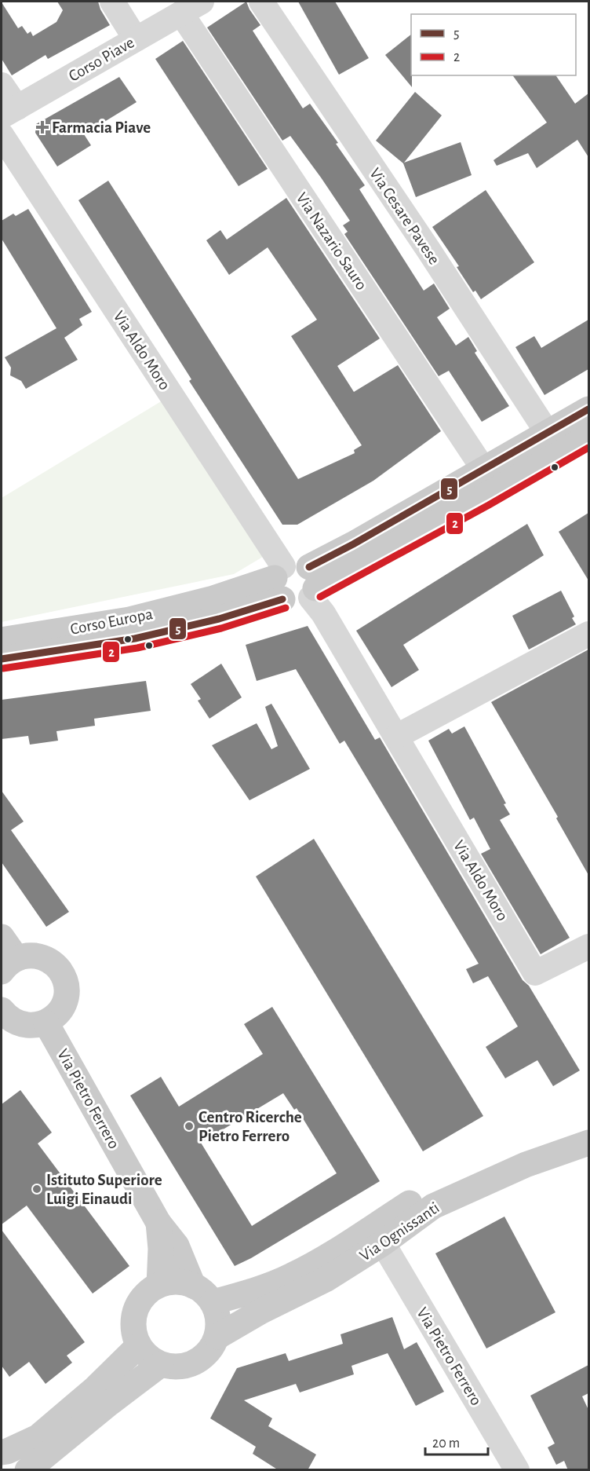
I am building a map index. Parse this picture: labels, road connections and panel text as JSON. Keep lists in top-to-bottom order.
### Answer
{
  "streets": {
    "main road": ["Corso Europa", "Via Pietro Ferrero", "Via Ognissanti"],
    "street": [
      "Corso Piave",
      "Via Cesare Pavese",
      "Via Nazario Sauro",
      "Via Aldo Moro"
    ]
  },
  "crossings": [
    ["Corso Piave", "Via Nazario Sauro"],
    ["Via Cesare Pavese", "Corso Europa"],
    ["Via Nazario Sauro", "Corso Europa"],
    ["Via Aldo Moro", "Corso Europa"],
    ["Via Pietro Ferrero", "Via Ognissanti"]
  ],
  "places": {
    "health": ["Farmacia Piave"],
    "other": ["Centro Ricerche Pietro Ferrero", "Istituto Superiore Luigi Einaudi"]
  },
  "lines": ["transit line 5", "transit line 2"],
  "legend": ["5", "2"],
  "scale_bar": "20 m"
}
